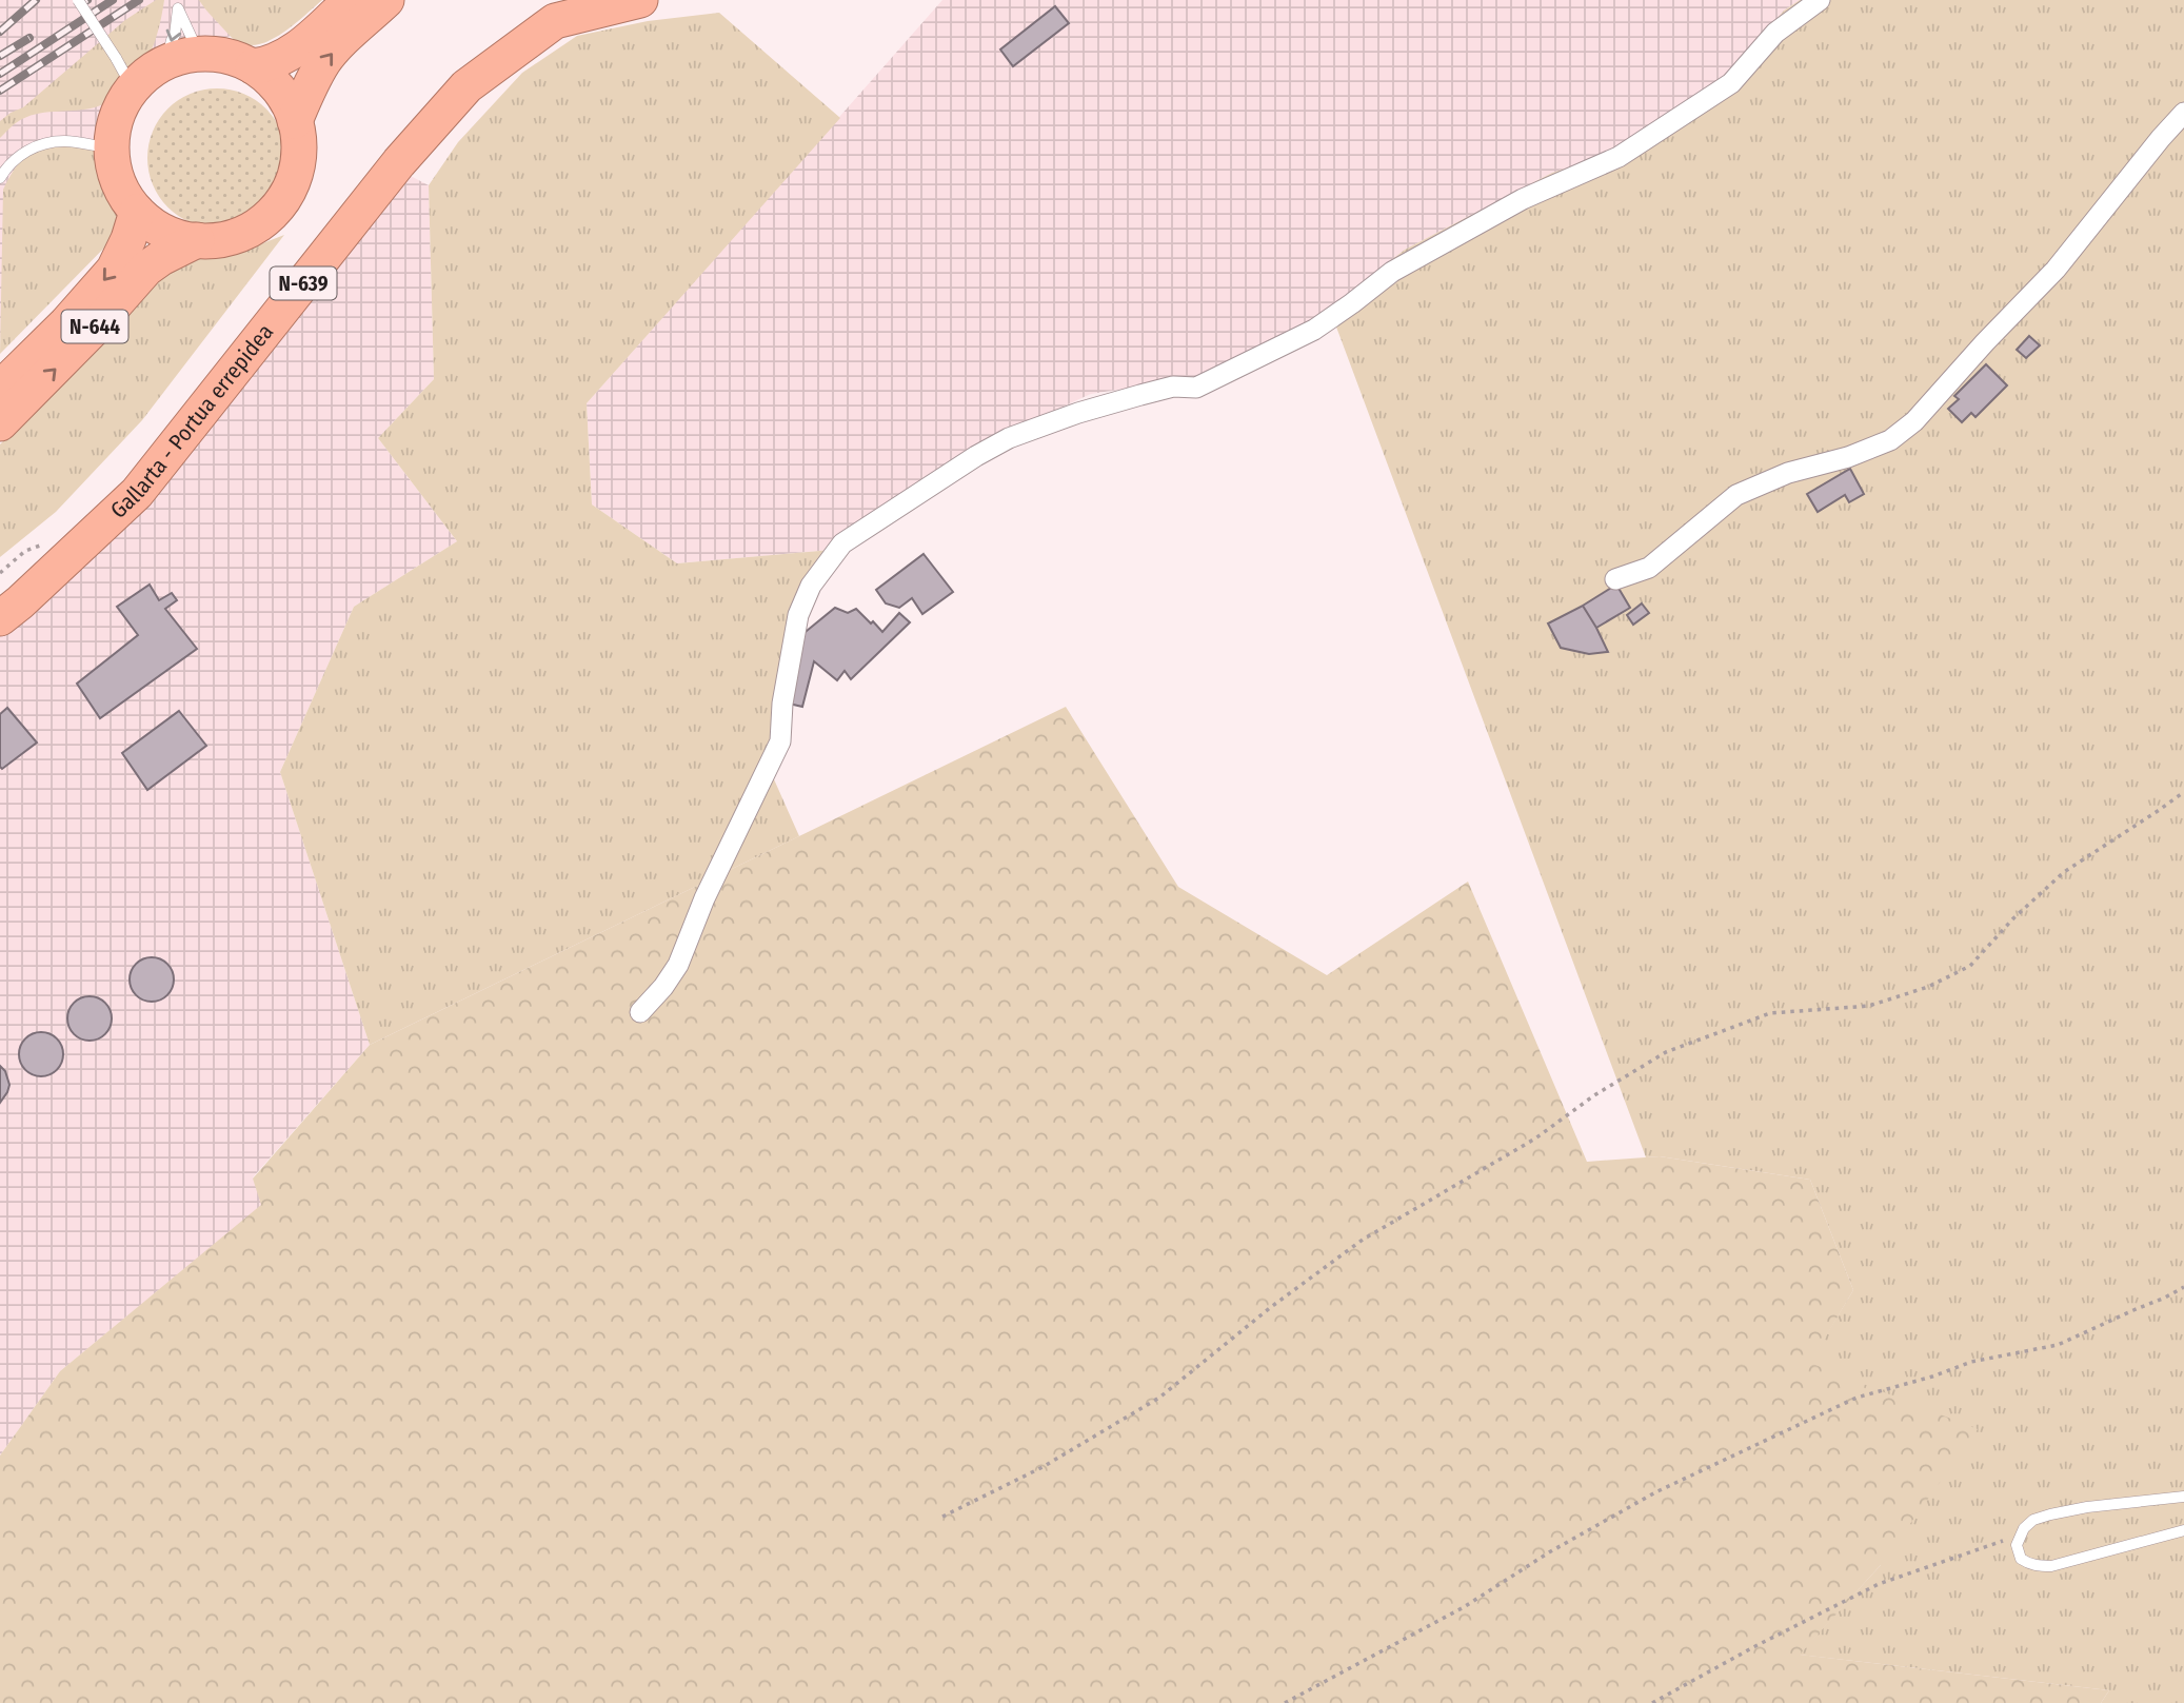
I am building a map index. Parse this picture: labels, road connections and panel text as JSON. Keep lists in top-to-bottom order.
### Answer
{
  "streets": {
    "highway": ["N-639", "N-644", "Gallarta - Portua errepidea"]
  }
}
